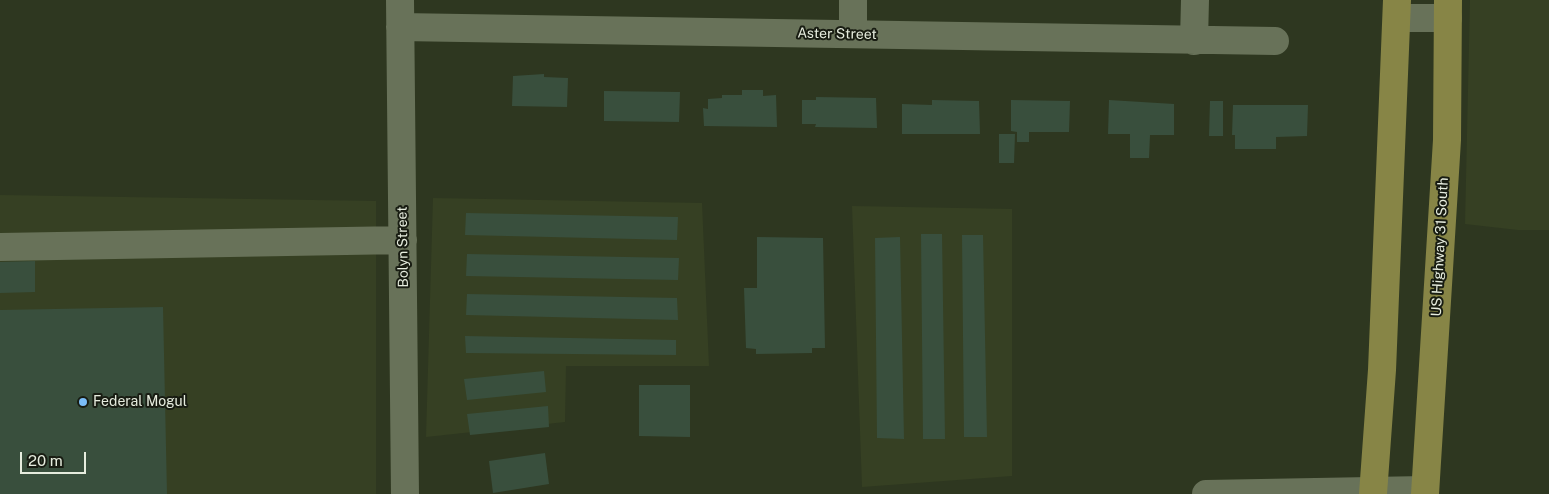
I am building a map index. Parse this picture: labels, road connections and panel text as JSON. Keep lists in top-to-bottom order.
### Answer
{
  "streets": {
    "main road": ["US Highway 31 South"],
    "street": ["Aster Street", "Bolyn Street"]
  },
  "crossings": [
    ["Aster Street", "Bolyn Street"]
  ],
  "places": ["Federal Mogul"],
  "scale_bar": "20 m"
}
